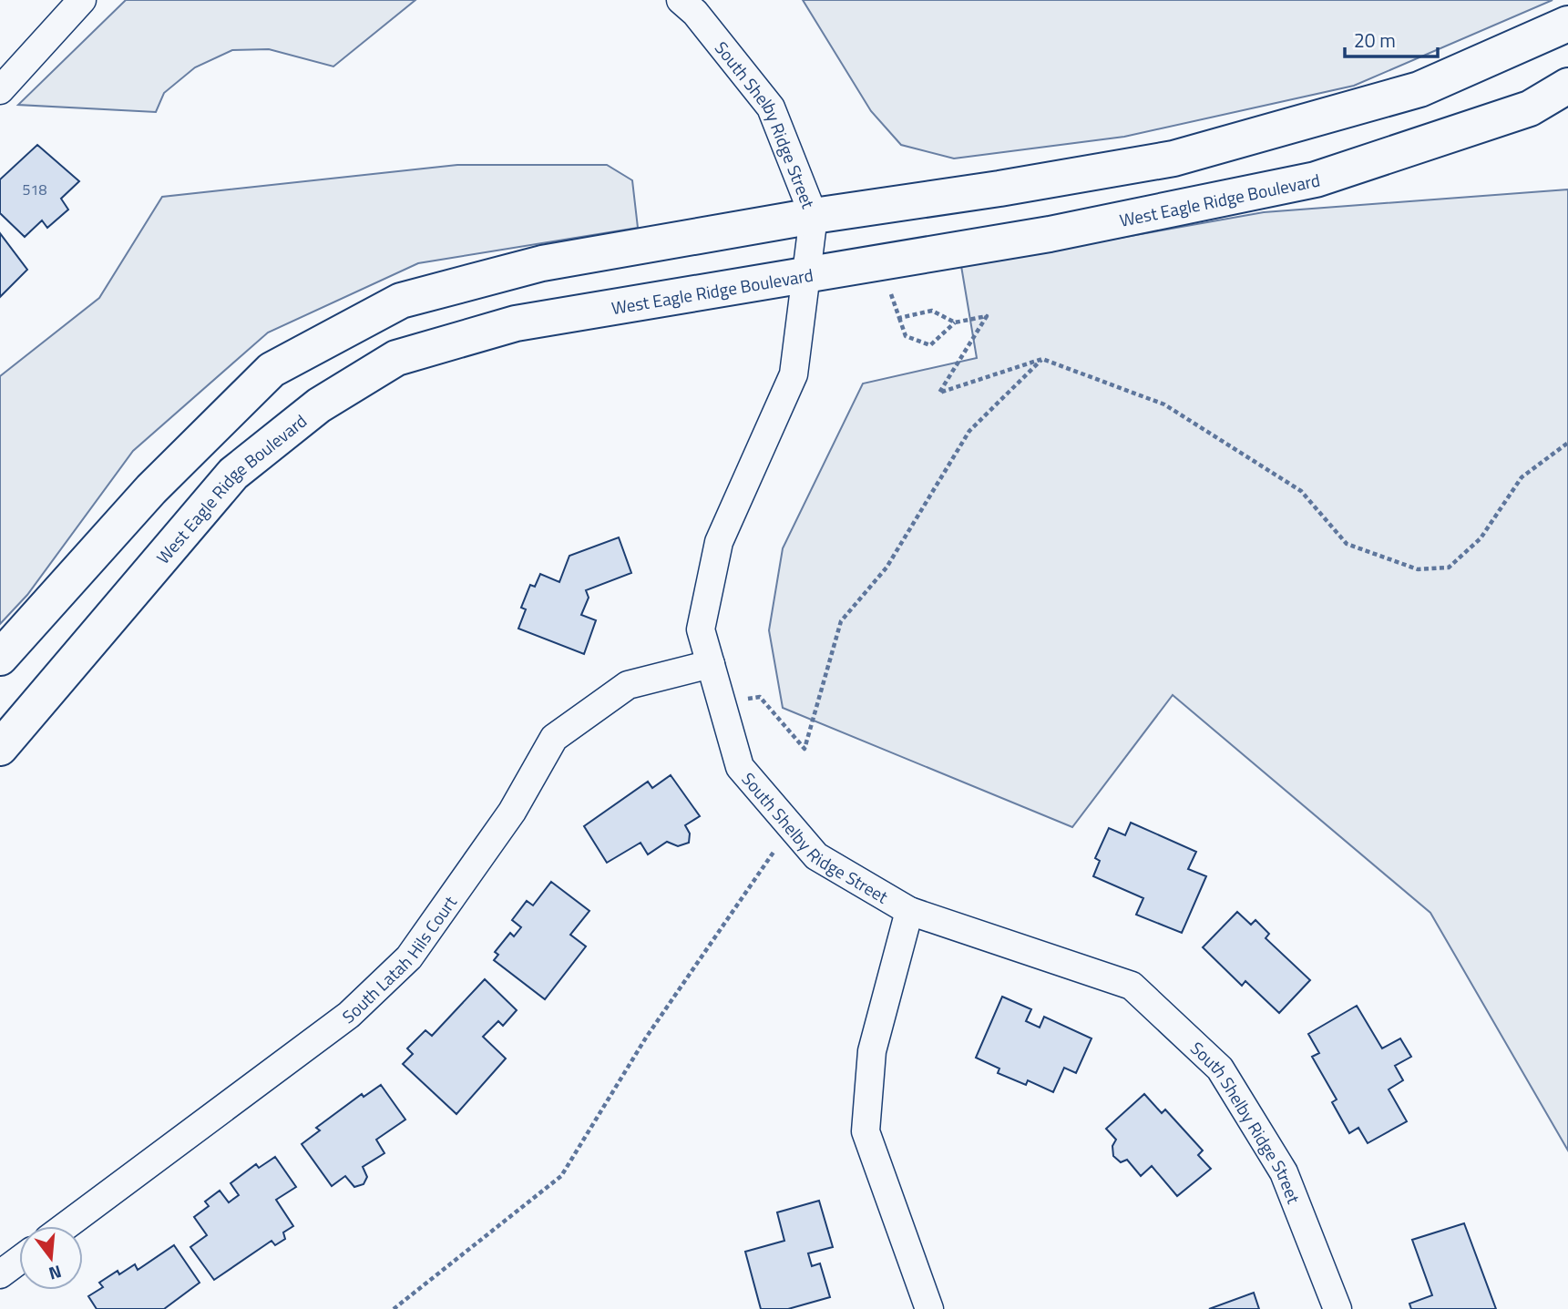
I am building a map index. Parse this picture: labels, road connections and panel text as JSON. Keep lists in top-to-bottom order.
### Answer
{
  "streets": {
    "street": ["South Shelby Ridge Street", "West Eagle Ridge Boulevard", "South Latah Hils Court"]
  },
  "crossings": [
    ["South Shelby Ridge Street", "West Eagle Ridge Boulevard"],
    ["South Shelby Ridge Street", "South Latah Hils Court"]
  ],
  "house_numbers": ["518"],
  "scale_bar": "20 m",
  "north": "bottom"
}
